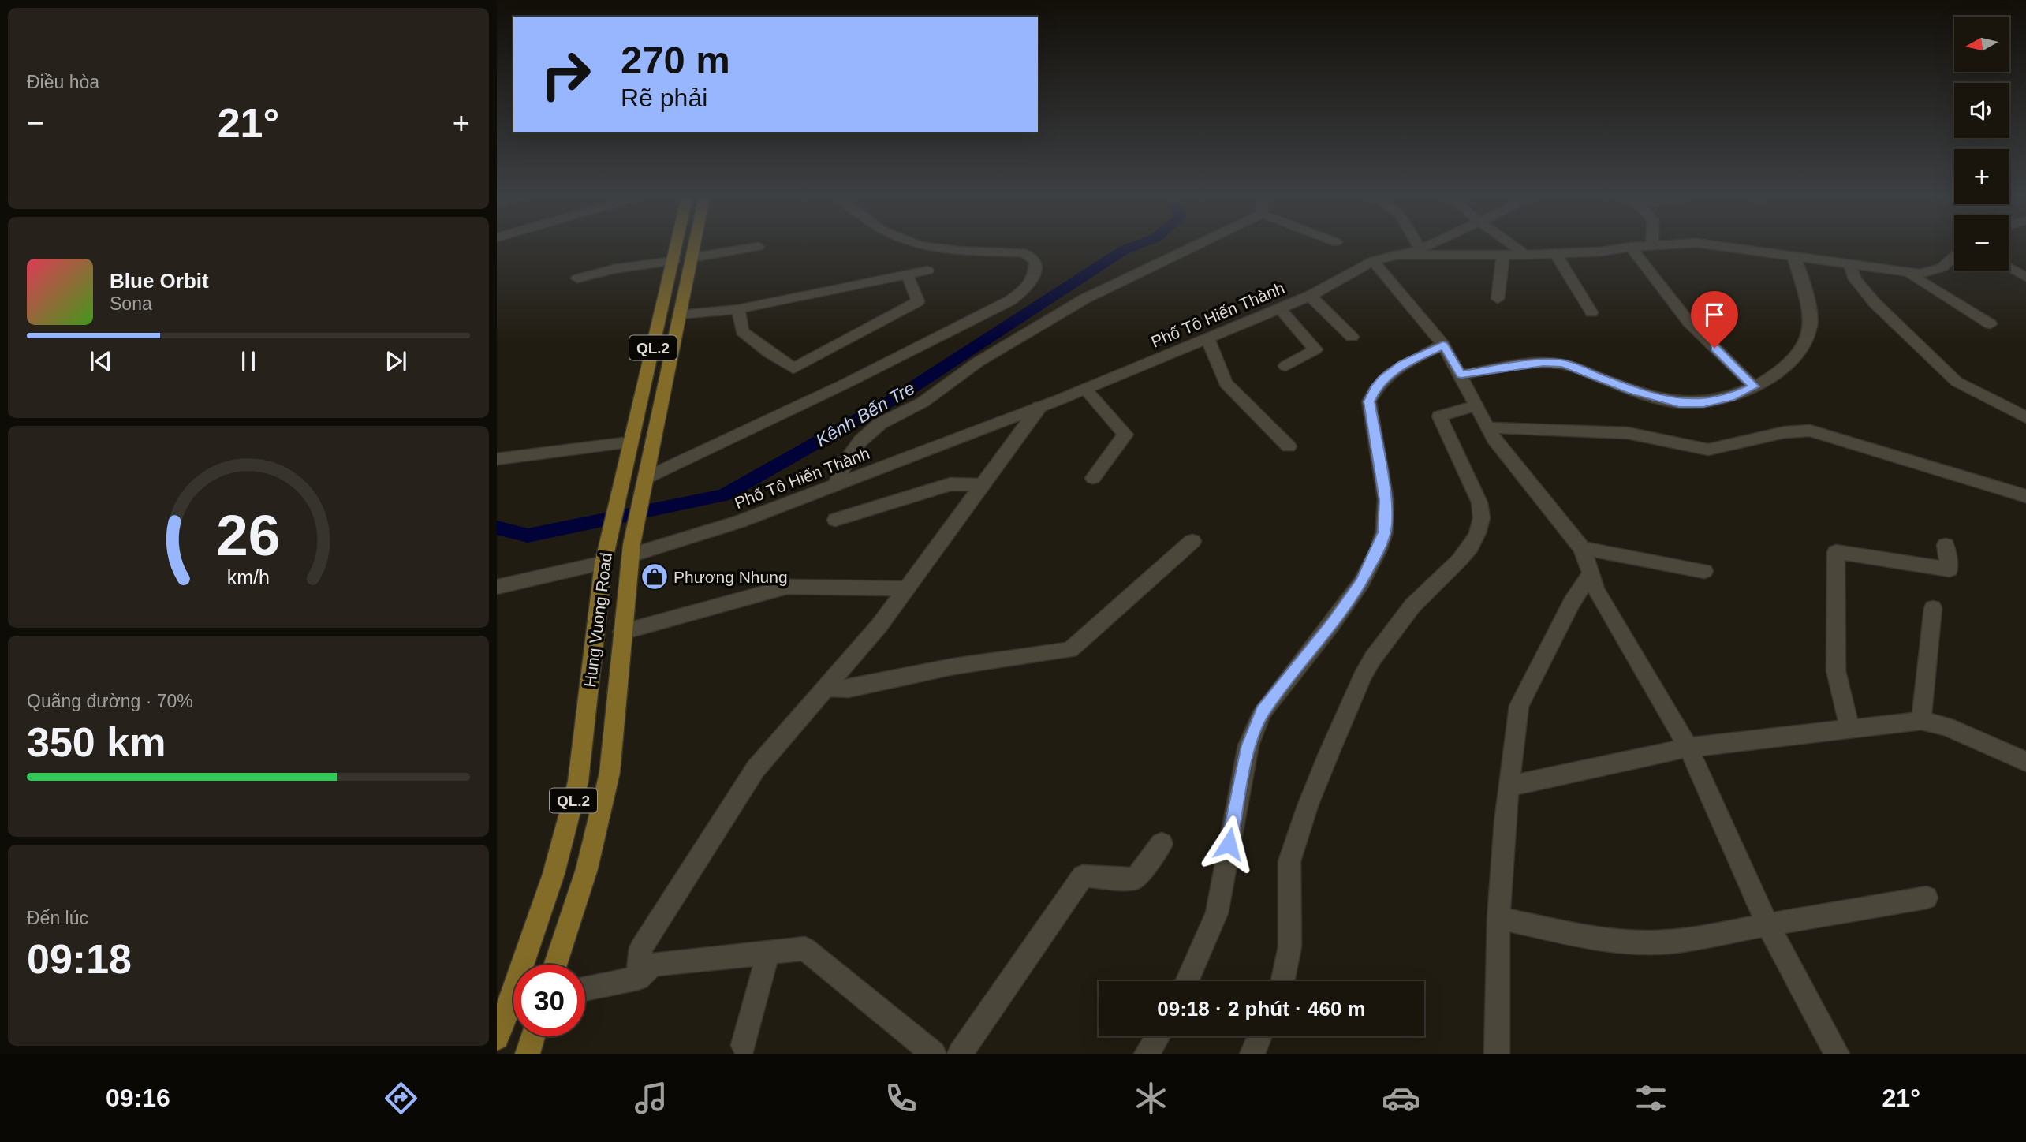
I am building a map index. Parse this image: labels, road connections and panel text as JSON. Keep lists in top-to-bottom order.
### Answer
{
  "streets": {
    "main road": ["QL.2", "Hung Vuong Road"],
    "street": ["Phố Tô Hiến Thành"]
  },
  "crossings": [
    ["Phố Tô Hiến Thành", "Hung Vuong Road"]
  ],
  "water": ["Kênh Bến Tre"],
  "places": {
    "shop": ["Phương Nhung"]
  },
  "north": "left",
  "page": {
    "tile": [
      "Điều hòa",
      ["Quãng đường · 70%", "350 km"],
      ["Đến lúc", "09:18"]
    ],
    "map_buttons": ["+", "−"],
    "turn": ["270 m", "Rẽ phải"],
    "heat": ["−", "21°", "+"],
    "song": ["Blue Orbit", "Sona"],
    "limit": "30",
    "trip": "09:18 · 2 phút · 460 m",
    "tabs": ["09:16", "21°"],
    "gauge": ["26", "km/h"]
  }
}
